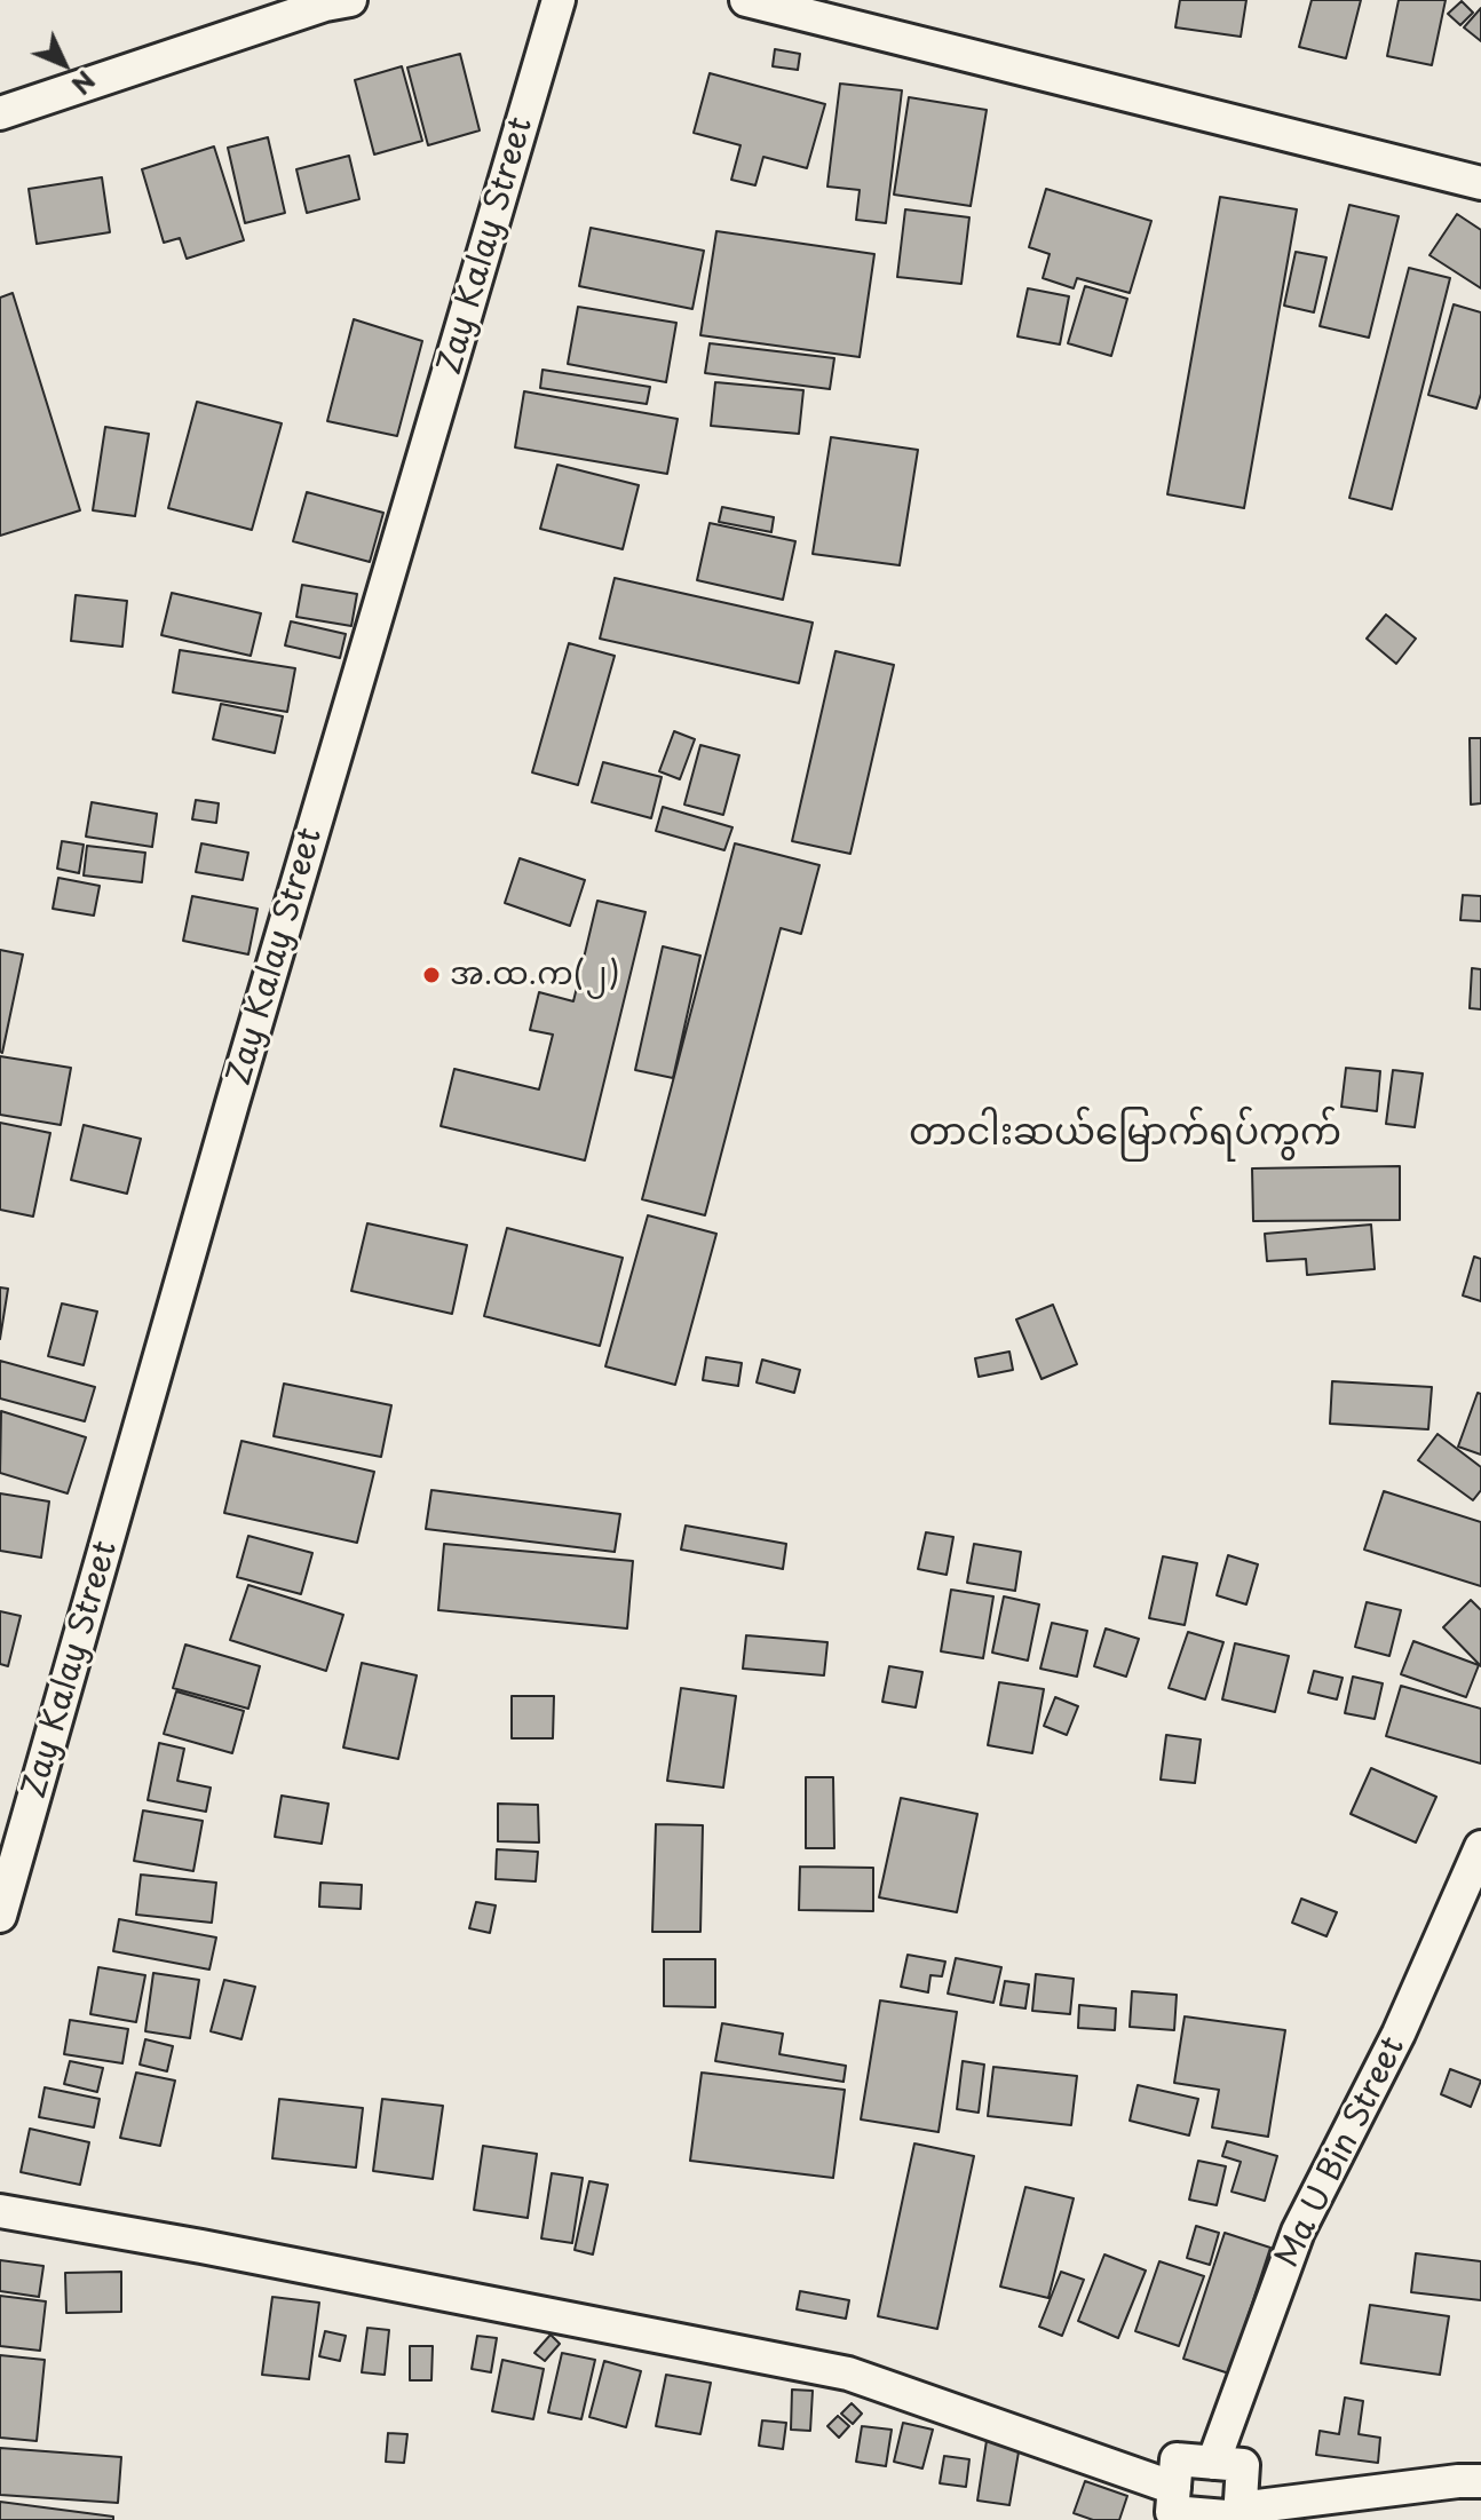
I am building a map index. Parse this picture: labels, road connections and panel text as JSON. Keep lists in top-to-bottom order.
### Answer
{
  "streets": {
    "street": ["Zay Kalay Street", "Ma U Bin Street"]
  },
  "districts": ["တာငါးဆယ်မြောက်ရပ်ကွက်"],
  "places": ["အ.ထ.က(၂)"],
  "north": "bottom right"
}
